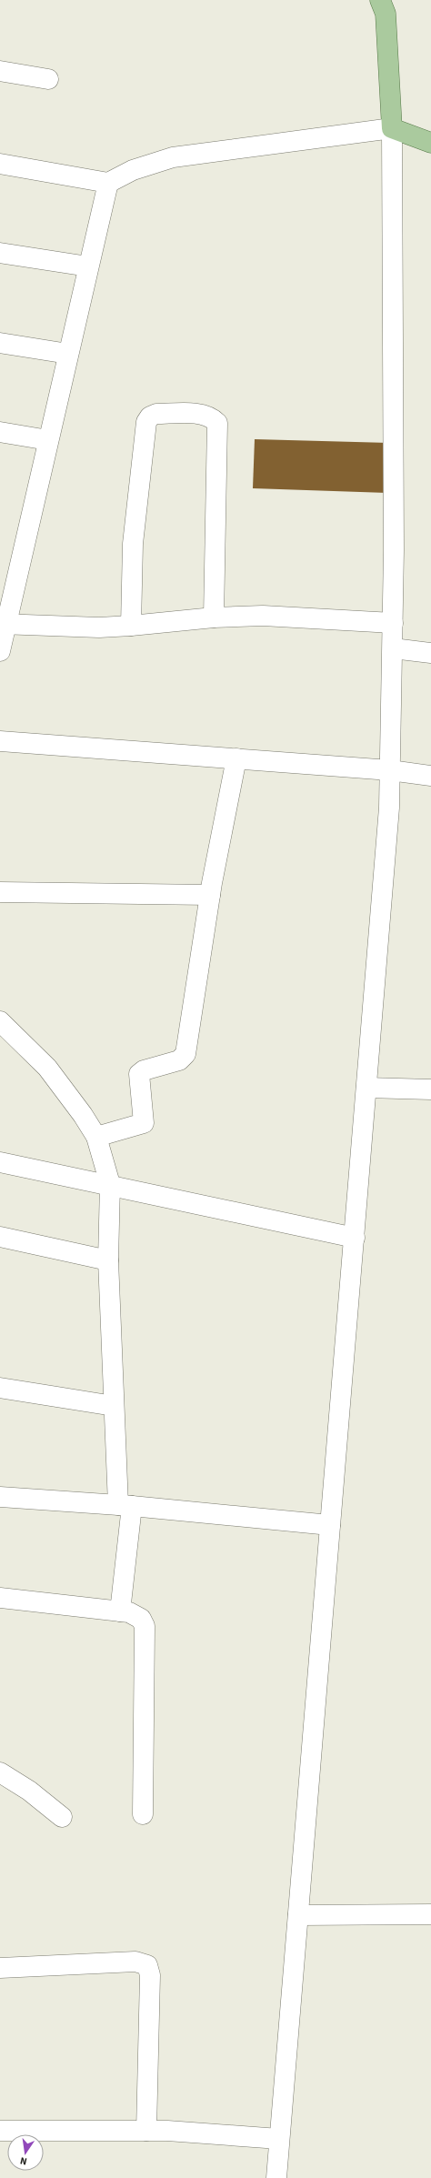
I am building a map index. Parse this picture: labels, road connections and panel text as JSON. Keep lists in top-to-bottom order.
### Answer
{
  "north": "bottom"
}
